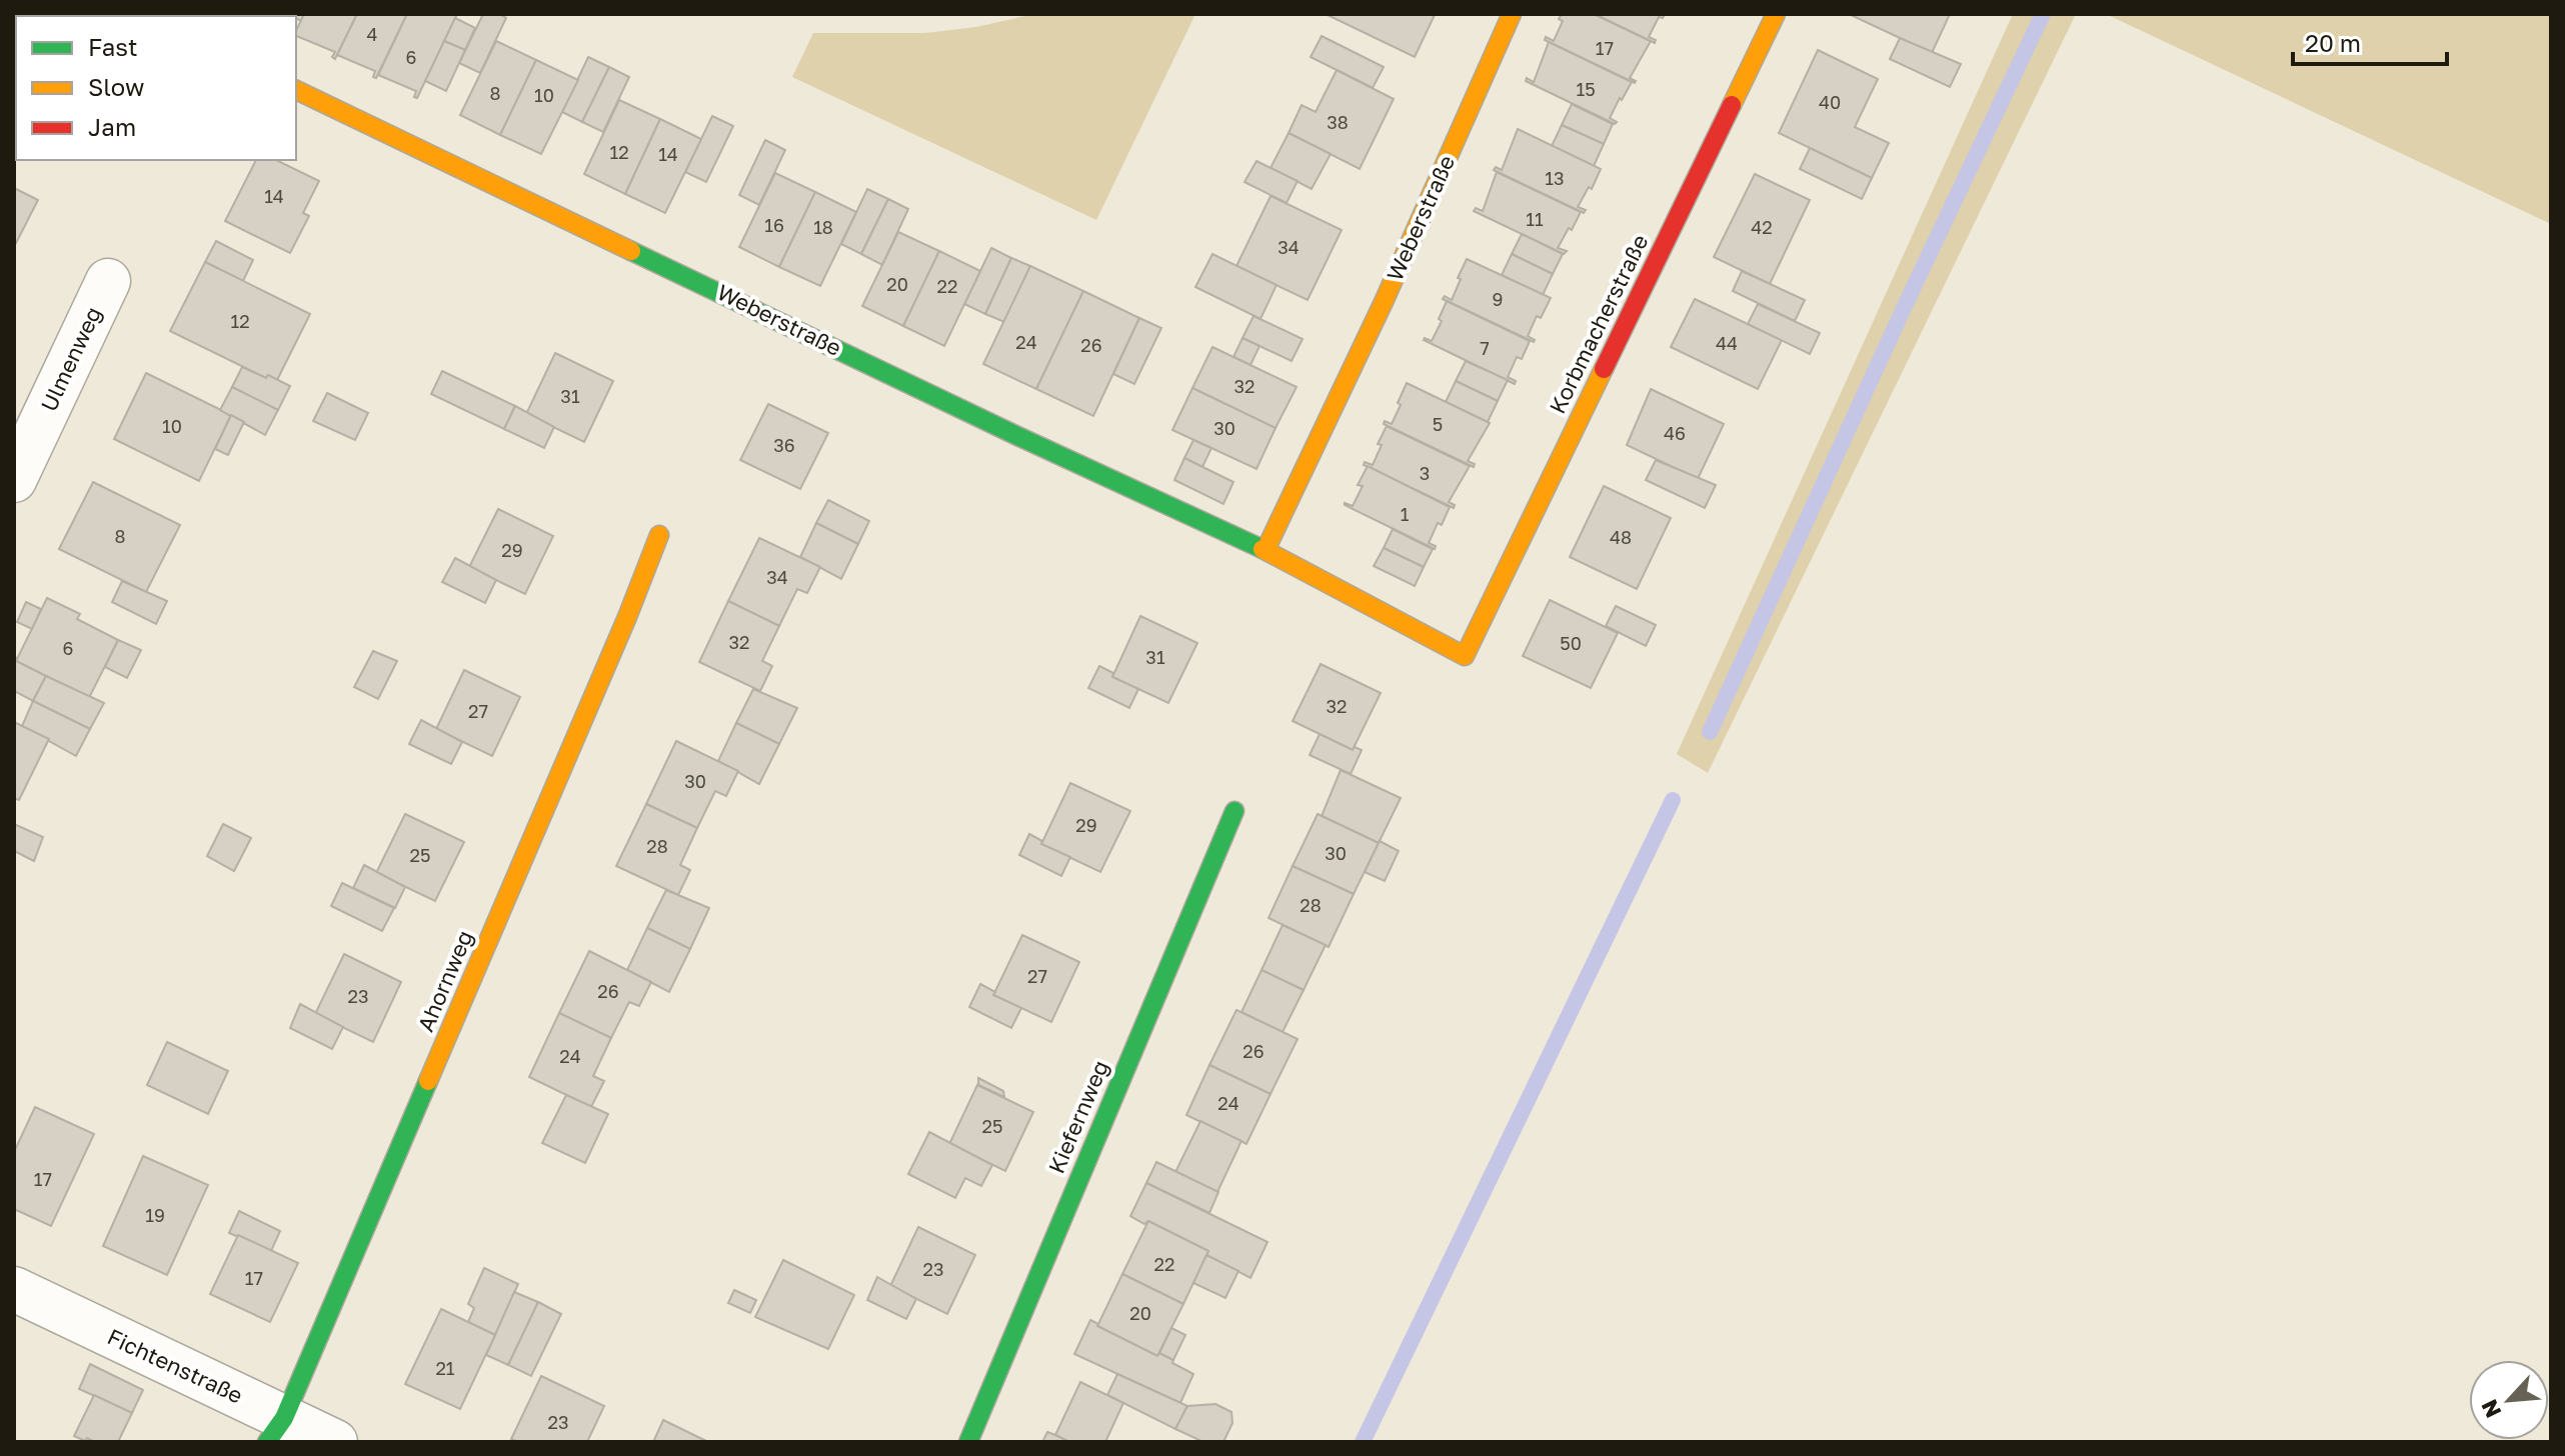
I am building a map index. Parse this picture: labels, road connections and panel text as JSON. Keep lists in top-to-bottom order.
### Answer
{
  "streets": {
    "street": [
      "Weberstraße",
      "Korbmacherstraße",
      "Ulmenweg",
      "Ahornweg",
      "Kiefernweg",
      "Fichtenstraße"
    ]
  },
  "crossings": [
    ["Weberstraße", "Korbmacherstraße"],
    ["Ahornweg", "Fichtenstraße"]
  ],
  "house_numbers": [
    "4",
    "17",
    "6",
    "15",
    "8",
    "10",
    "40",
    "38",
    "12",
    "14",
    "13",
    "14",
    "11",
    "16",
    "18",
    "42",
    "34",
    "20",
    "22",
    "9",
    "12",
    "24",
    "44",
    "26",
    "7",
    "32",
    "31",
    "5",
    "10",
    "30",
    "46",
    "36",
    "3",
    "1",
    "8",
    "48",
    "29",
    "34",
    "32",
    "50",
    "6",
    "31",
    "32",
    "27",
    "30",
    "29",
    "28",
    "30",
    "25",
    "28",
    "27",
    "26",
    "23",
    "26",
    "24",
    "24",
    "25",
    "17",
    "19",
    "22",
    "23",
    "17",
    "20",
    "21",
    "23"
  ],
  "legend": ["Fast", "Slow", "Jam"],
  "scale_bar": "20 m",
  "north": "bottom left"
}
